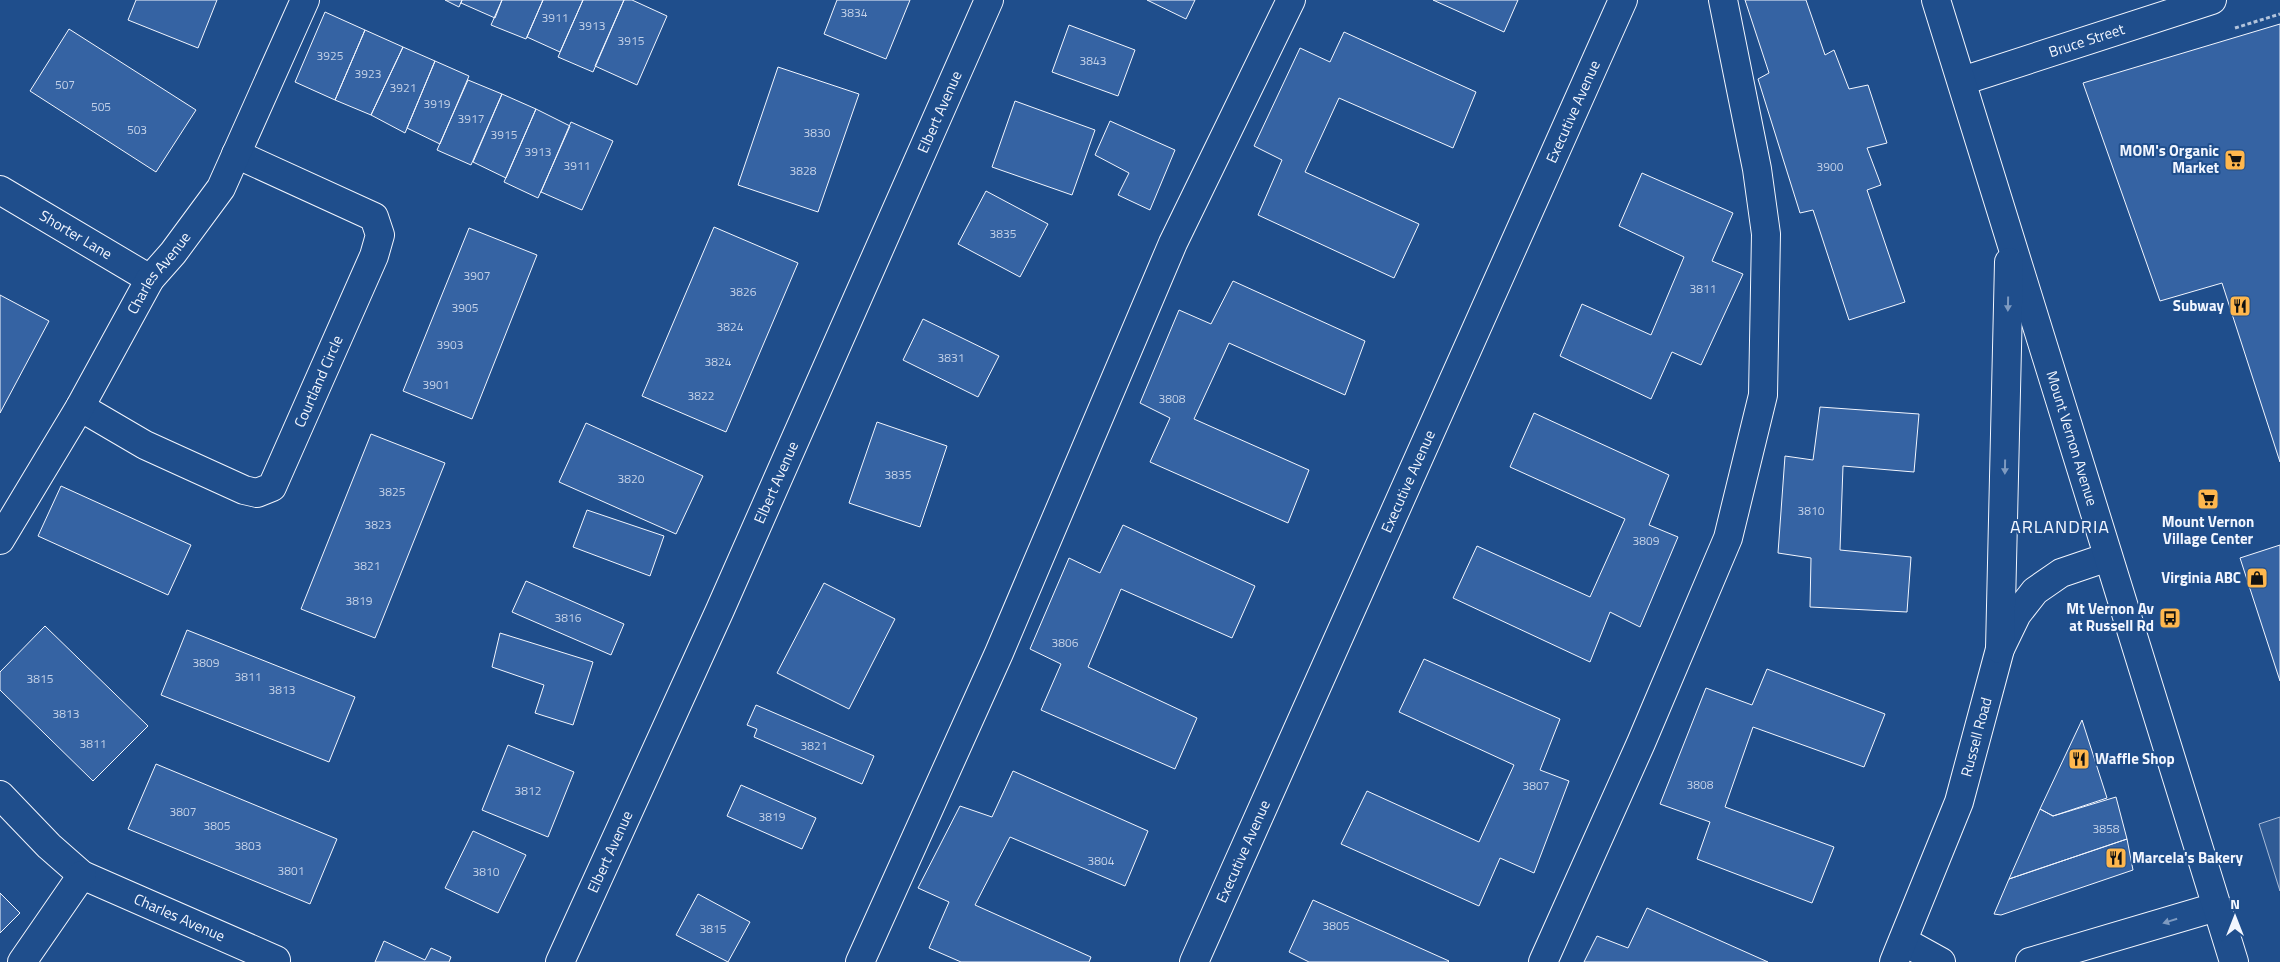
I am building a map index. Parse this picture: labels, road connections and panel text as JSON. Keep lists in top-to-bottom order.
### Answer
{
  "streets": {
    "street": [
      "Bruce Street",
      "Elbert Avenue",
      "Executive Avenue",
      "Shorter Lane",
      "Charles Avenue",
      "Courtland Circle",
      "Mount Vernon Avenue",
      "Russell Road"
    ]
  },
  "crossings": [
    ["Bruce Street", "Mount Vernon Avenue"],
    ["Shorter Lane", "Charles Avenue"],
    ["Charles Avenue", "Courtland Circle"],
    ["Mount Vernon Avenue", "Russell Road"]
  ],
  "districts": ["ARLANDRIA"],
  "places": {
    "supermarket": ["MOM's Organic Market", "Mount Vernon Village Center"],
    "restaurant": ["Subway", "Waffle Shop", "Marcela's Bakery"],
    "shop": ["Virginia ABC"],
    "bus stop": ["Mt Vernon Av at Russell Rd"]
  },
  "house_numbers": [
    "3834",
    "3911",
    "3913",
    "3915",
    "3925",
    "3843",
    "3923",
    "507",
    "3921",
    "3919",
    "505",
    "3917",
    "503",
    "3830",
    "3915",
    "3913",
    "3911",
    "3900",
    "3828",
    "3835",
    "3907",
    "3811",
    "3826",
    "3905",
    "3824",
    "3903",
    "3831",
    "3824",
    "3901",
    "3822",
    "3808",
    "3835",
    "3820",
    "3825",
    "3810",
    "3823",
    "3809",
    "3821",
    "3819",
    "3816",
    "3806",
    "3809",
    "3811",
    "3815",
    "3813",
    "3813",
    "3811",
    "3821",
    "3808",
    "3807",
    "3812",
    "3807",
    "3819",
    "3805",
    "3858",
    "3803",
    "3804",
    "3801",
    "3810",
    "3805",
    "3815"
  ],
  "north": "top"
}
